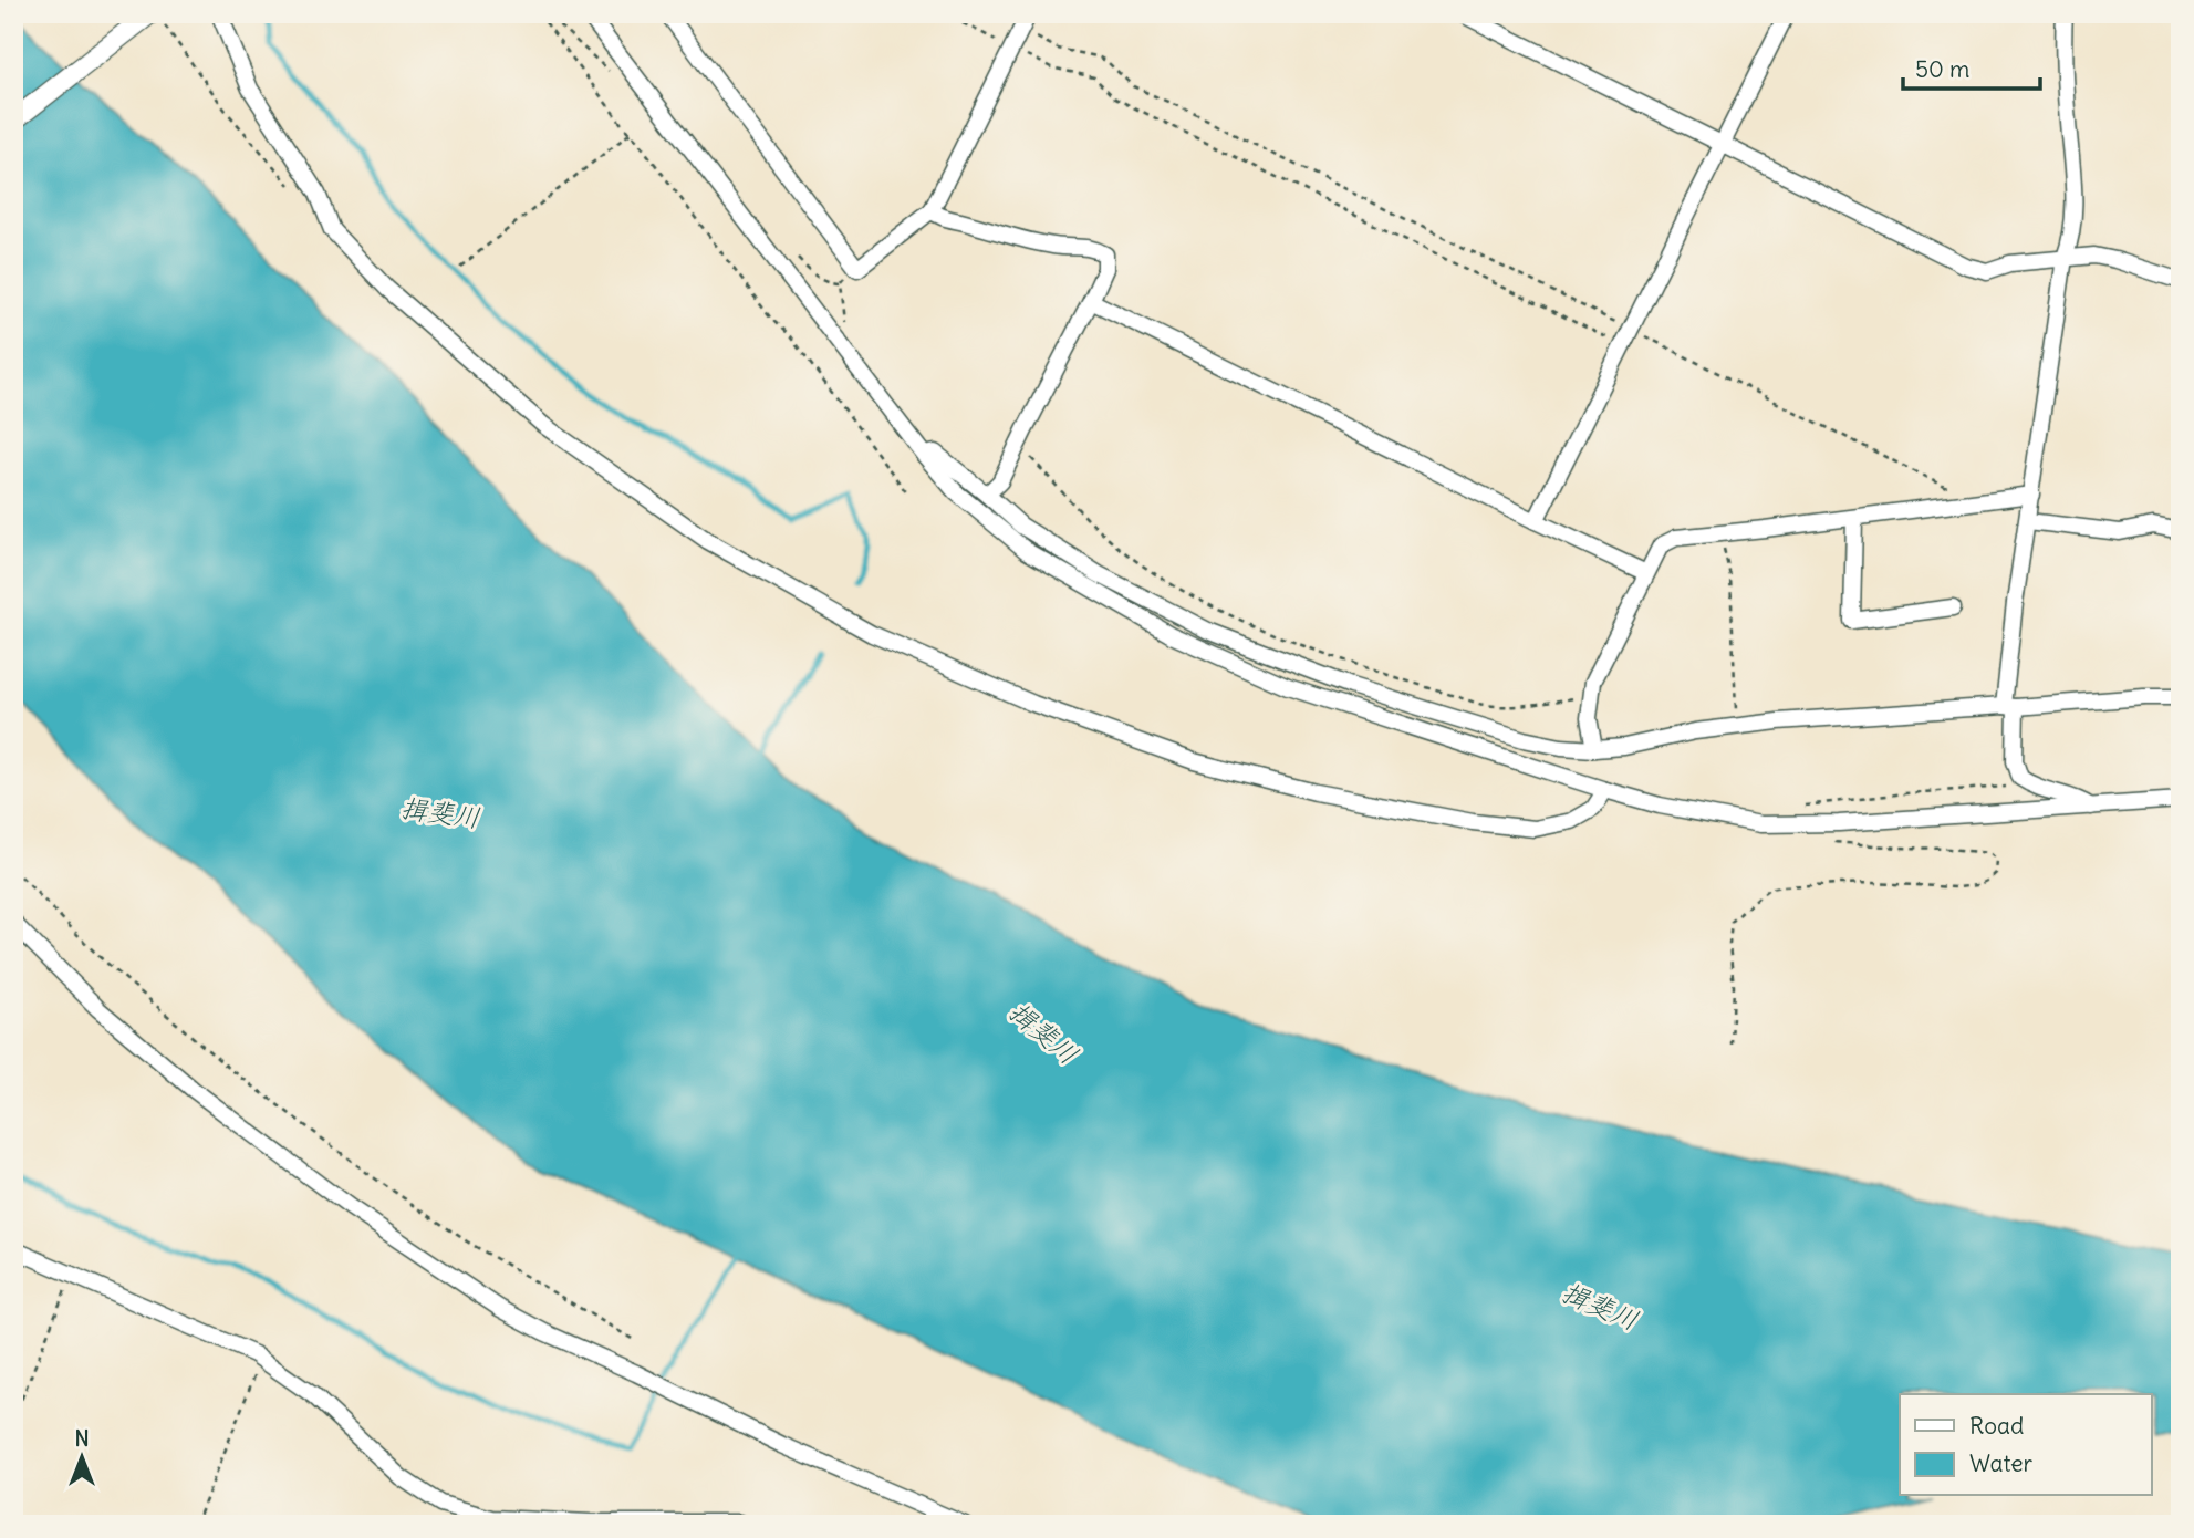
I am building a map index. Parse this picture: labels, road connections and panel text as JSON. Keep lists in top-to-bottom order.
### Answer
{
  "water": ["揖斐川"],
  "legend": ["Road", "Water"],
  "scale_bar": "50 m",
  "north": "top"
}
